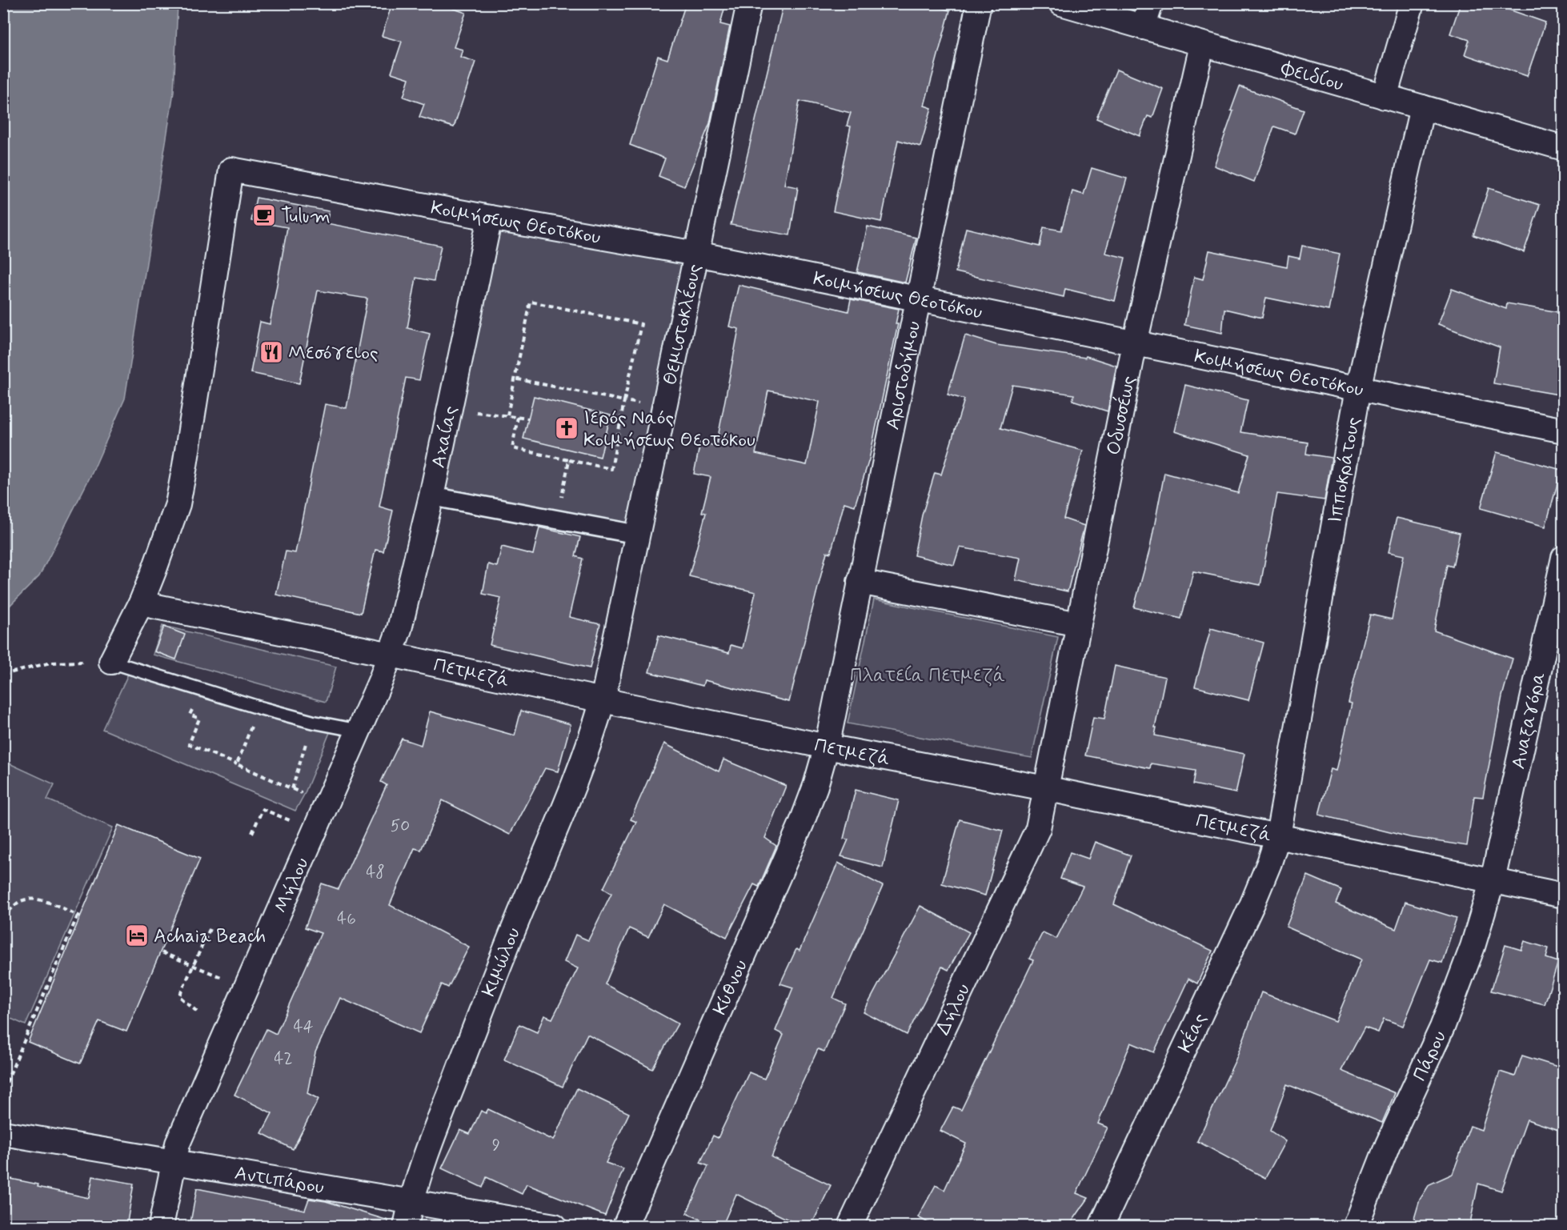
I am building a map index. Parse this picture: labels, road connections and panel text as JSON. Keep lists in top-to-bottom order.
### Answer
{
  "streets": {
    "street": [
      "Φειδίου",
      "Κοιμήσεως Θεοτόκου",
      "Θεμιστοκλέους",
      "Αριστοδήμου",
      "Οδυσσέως",
      "Αχαίας",
      "Ιπποκράτους",
      "Πετμεζά",
      "Αναξαγόρα",
      "Μήλου",
      "Κιμώλου",
      "Κύθνου",
      "Δήλου",
      "Κέας",
      "Πάρου",
      "Αντιπάρου"
    ]
  },
  "crossings": [
    ["Φειδίου", "Οδυσσέως"],
    ["Φειδίου", "Ιπποκράτους"],
    ["Κοιμήσεως Θεοτόκου", "Θεμιστοκλέους"],
    ["Κοιμήσεως Θεοτόκου", "Αριστοδήμου"],
    ["Κοιμήσεως Θεοτόκου", "Οδυσσέως"],
    ["Κοιμήσεως Θεοτόκου", "Αχαίας"],
    ["Κοιμήσεως Θεοτόκου", "Ιπποκράτους"],
    ["Κοιμήσεως Θεοτόκου", "Πετμεζά"],
    ["Θεμιστοκλέους", "Πετμεζά"],
    ["Θεμιστοκλέους", "Κιμώλου"],
    ["Αριστοδήμου", "Πετμεζά"],
    ["Αριστοδήμου", "Κύθνου"],
    ["Οδυσσέως", "Πετμεζά"],
    ["Οδυσσέως", "Δήλου"],
    ["Αχαίας", "Πετμεζά"],
    ["Αχαίας", "Μήλου"],
    ["Ιπποκράτους", "Πετμεζά"],
    ["Ιπποκράτους", "Κέας"],
    ["Πετμεζά", "Αναξαγόρα"],
    ["Πετμεζά", "Μήλου"],
    ["Πετμεζά", "Κιμώλου"],
    ["Πετμεζά", "Κύθνου"],
    ["Πετμεζά", "Δήλου"],
    ["Πετμεζά", "Κέας"],
    ["Πετμεζά", "Πάρου"],
    ["Αναξαγόρα", "Πάρου"],
    ["Μήλου", "Αντιπάρου"],
    ["Κιμώλου", "Αντιπάρου"]
  ],
  "parks": ["Πλατεία Πετμεζά"],
  "places": {
    "cafe": ["Tulum"],
    "restaurant": ["Μεσόγειος"],
    "church": ["Ιερός Ναός Κοιμήσεως Θεοτόκου"],
    "hotel": ["Achaia Beach"]
  },
  "house_numbers": [
    "50",
    "48",
    "46",
    "44",
    "42",
    "9"
  ]
}
